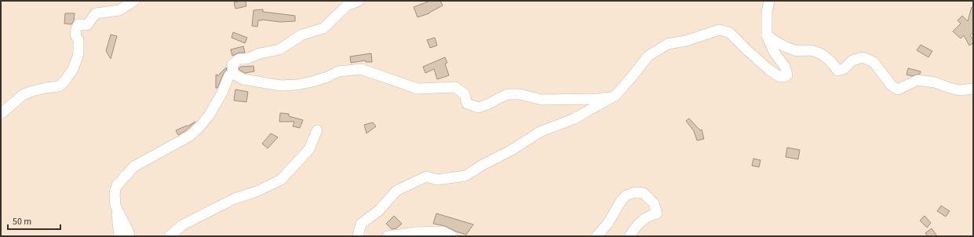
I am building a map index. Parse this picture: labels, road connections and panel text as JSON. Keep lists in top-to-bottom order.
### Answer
{
  "scale_bar": "50 m"
}
